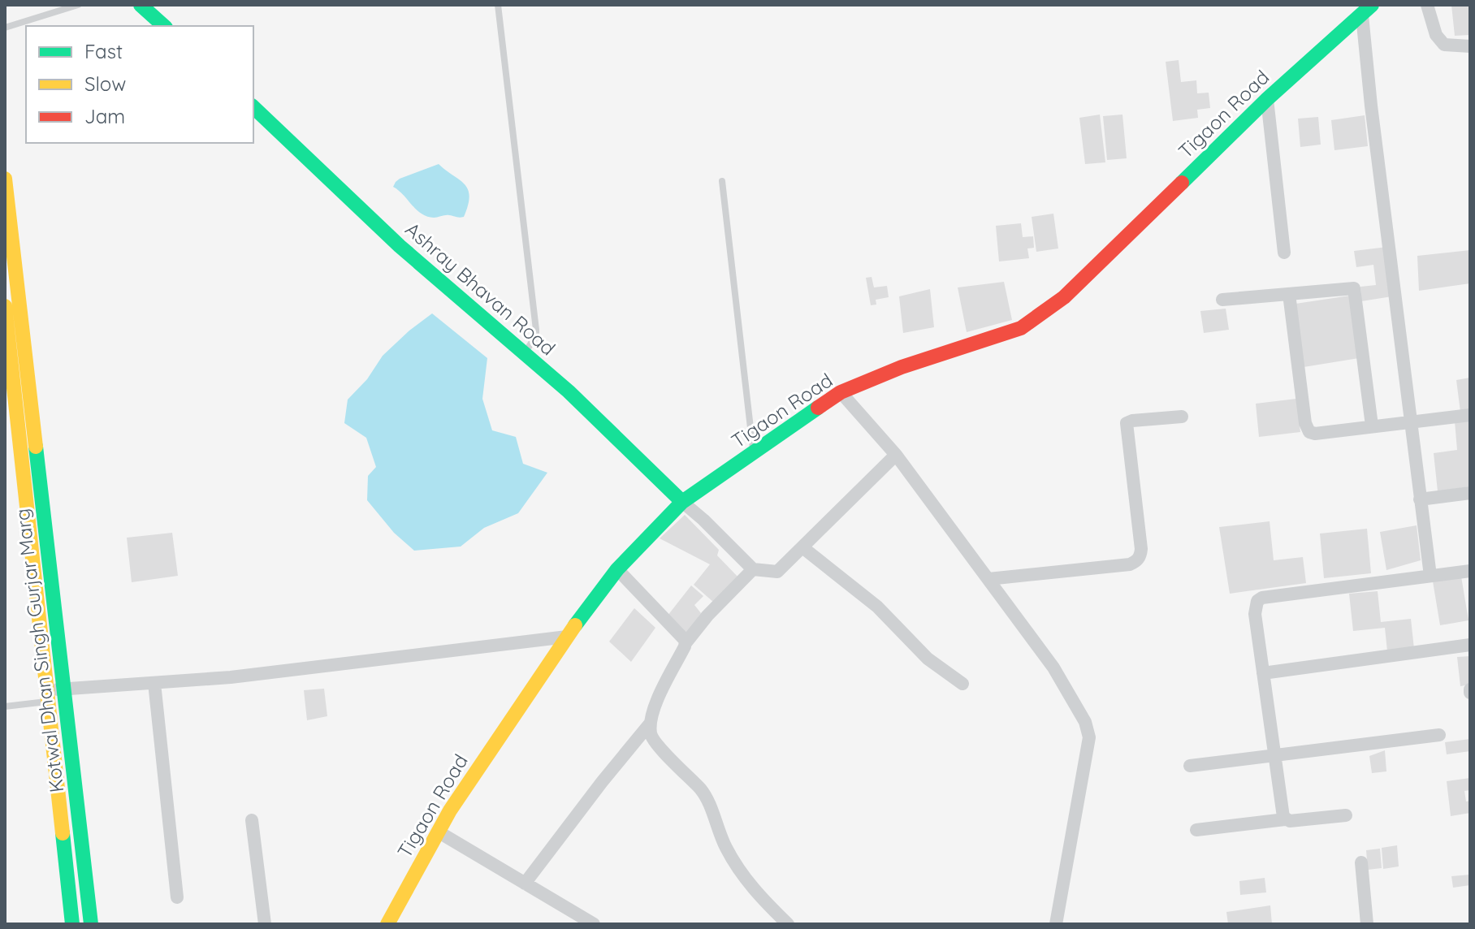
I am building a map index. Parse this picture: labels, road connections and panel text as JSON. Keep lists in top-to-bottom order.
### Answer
{
  "streets": {
    "street": ["Tigaon Road", "Ashray Bhavan Road", "Kotwal Dhan Singh Gurjar Marg"]
  },
  "crossings": [
    ["Tigaon Road", "Ashray Bhavan Road"]
  ],
  "legend": ["Fast", "Slow", "Jam"]
}
